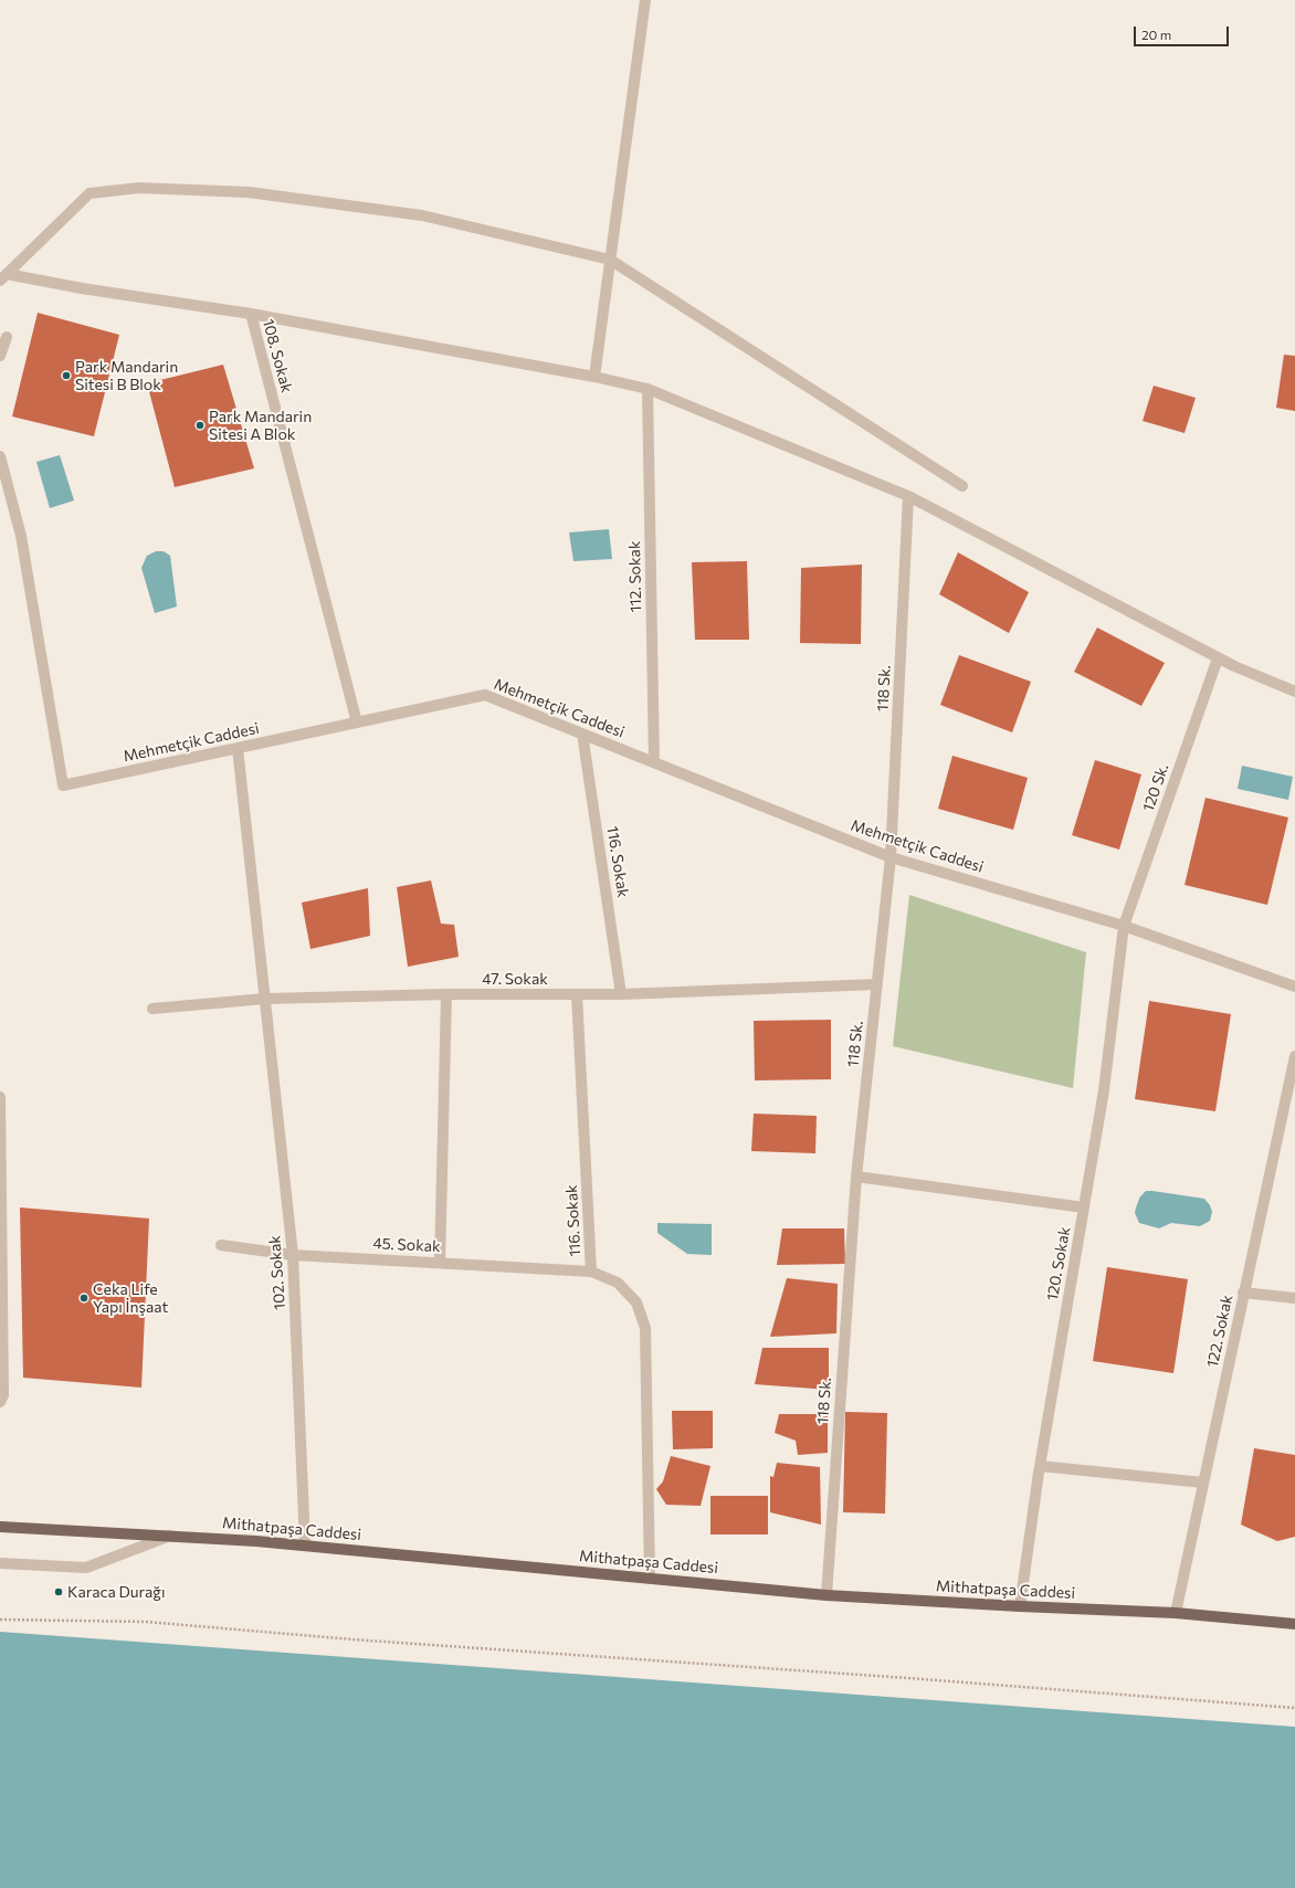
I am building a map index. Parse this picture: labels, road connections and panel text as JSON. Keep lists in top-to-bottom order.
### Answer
{
  "streets": {
    "main road": ["Mithatpaşa Caddesi"],
    "street": [
      "108. Sokak",
      "112. Sokak",
      "118 Sk.",
      "Mehmetçik Caddesi",
      "120 Sk.",
      "116. Sokak",
      "47. Sokak",
      "45. Sokak",
      "120. Sokak",
      "102. Sokak",
      "122. Sokak"
    ]
  },
  "crossings": [
    ["108. Sokak", "Mehmetçik Caddesi"],
    ["112. Sokak", "Mehmetçik Caddesi"],
    ["118 Sk.", "Mehmetçik Caddesi"],
    ["118 Sk.", "47. Sokak"],
    ["118 Sk.", "Mithatpaşa Caddesi"],
    ["Mehmetçik Caddesi", "120 Sk."],
    ["Mehmetçik Caddesi", "116. Sokak"],
    ["Mehmetçik Caddesi", "120. Sokak"],
    ["Mehmetçik Caddesi", "102. Sokak"],
    ["120 Sk.", "120. Sokak"],
    ["116. Sokak", "47. Sokak"],
    ["116. Sokak", "45. Sokak"],
    ["116. Sokak", "Mithatpaşa Caddesi"],
    ["47. Sokak", "102. Sokak"],
    ["45. Sokak", "102. Sokak"],
    ["120. Sokak", "Mithatpaşa Caddesi"],
    ["102. Sokak", "Mithatpaşa Caddesi"],
    ["122. Sokak", "Mithatpaşa Caddesi"]
  ],
  "places": [
    "Park Mandarin Sitesi B Blok",
    "Park Mandarin Sitesi A Blok",
    "Ceka Life Yapı İnşaat",
    "Karaca Durağı"
  ],
  "scale_bar": "20 m"
}
